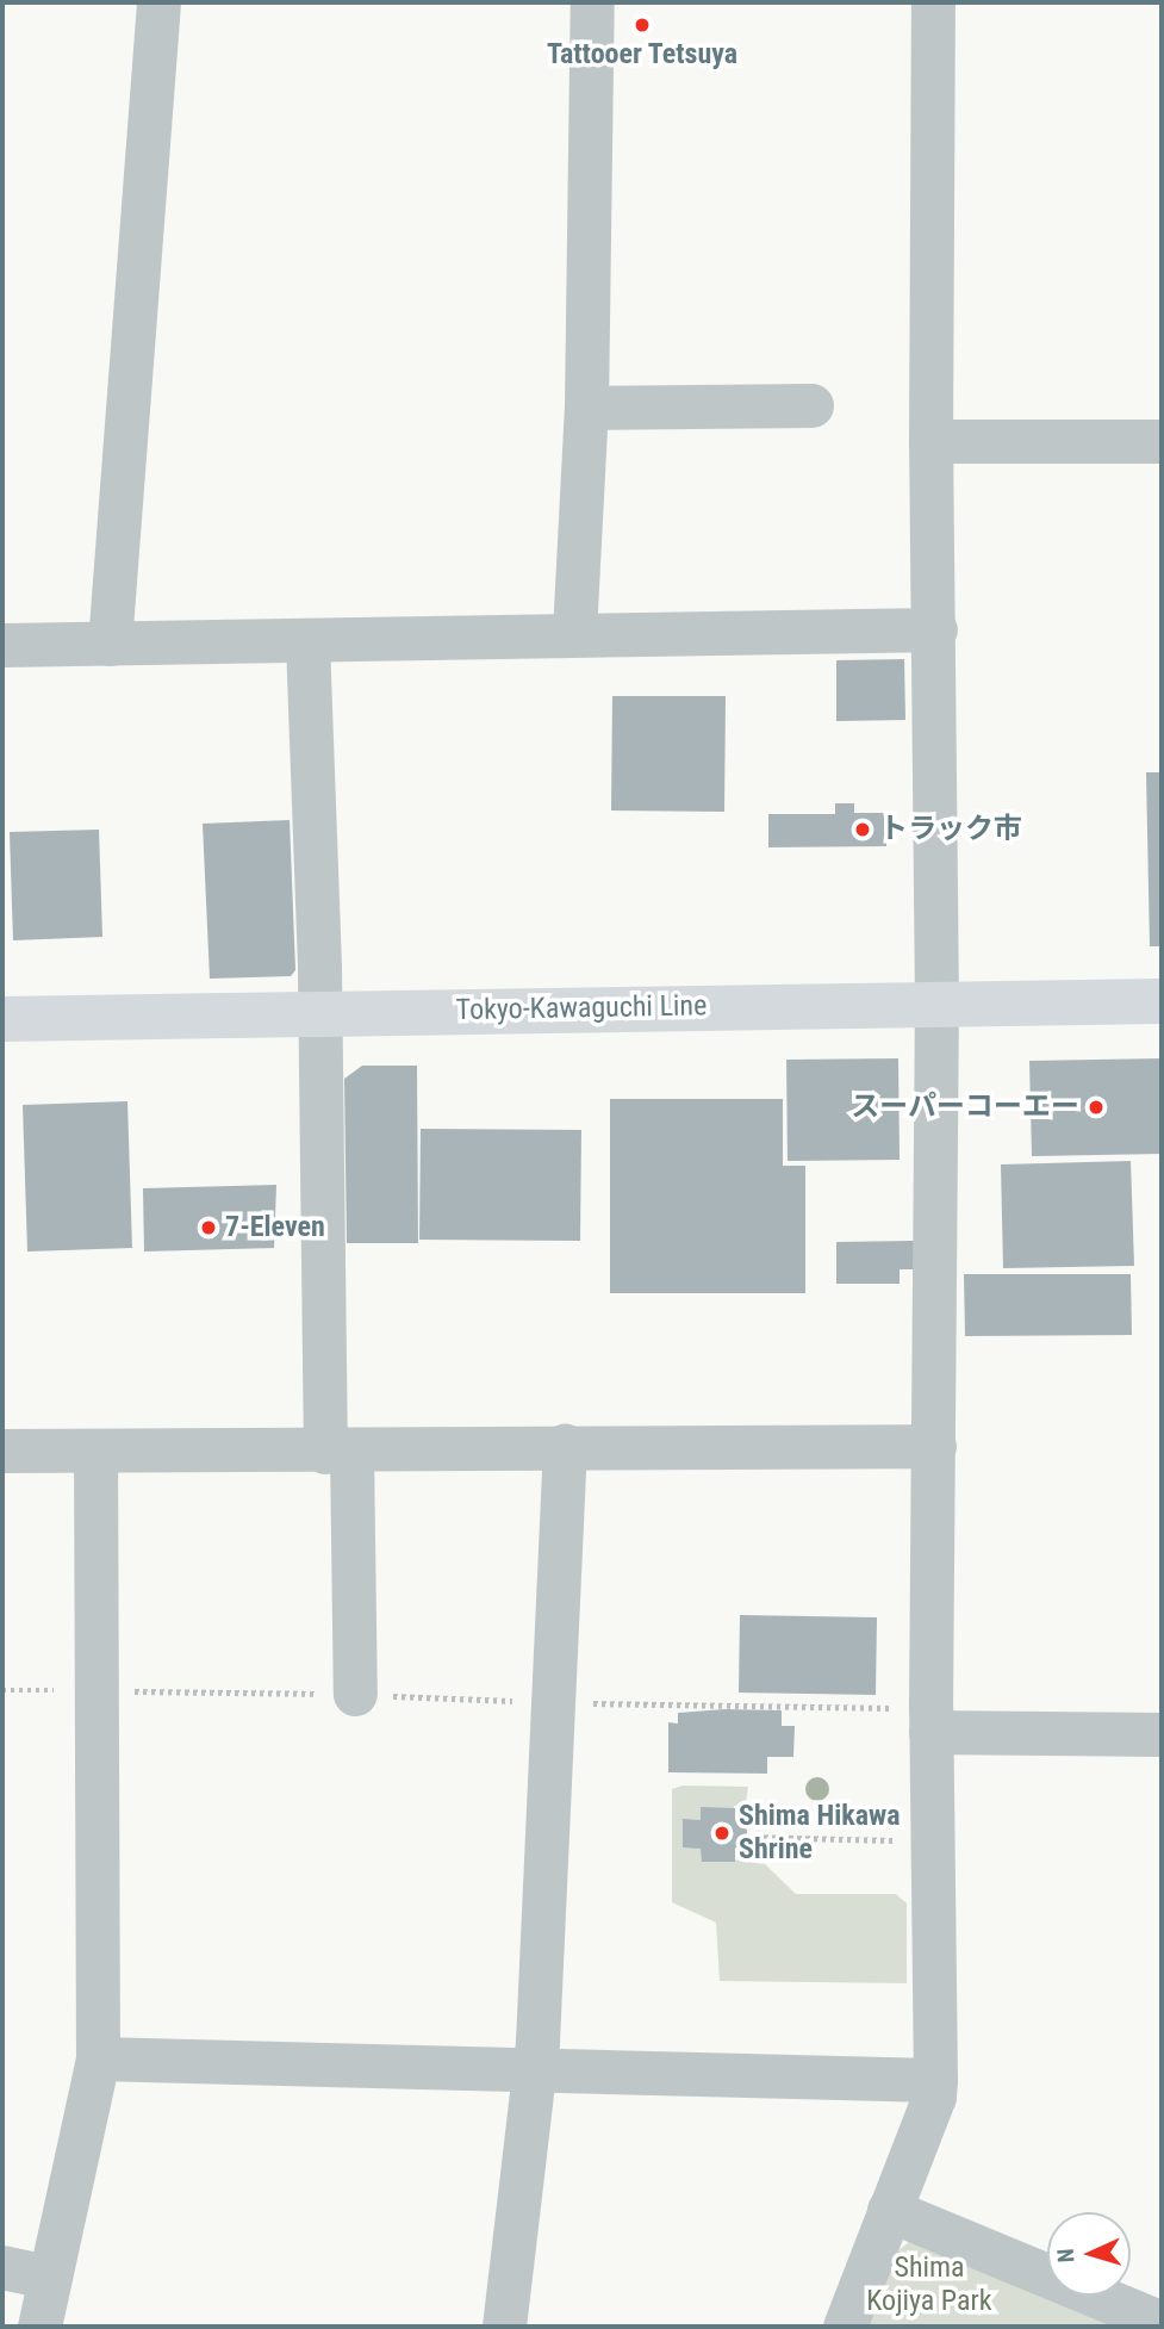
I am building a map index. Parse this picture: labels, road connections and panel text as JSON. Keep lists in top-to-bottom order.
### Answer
{
  "streets": {
    "main road": ["Tokyo-Kawaguchi Line"]
  },
  "parks": ["Shima Kojiya Park"],
  "places": [
    "Tattooer Tetsuya",
    "トラック市",
    "スーパーコーエー",
    "7-Eleven",
    "Shima Hikawa Shrine"
  ],
  "north": "left"
}
